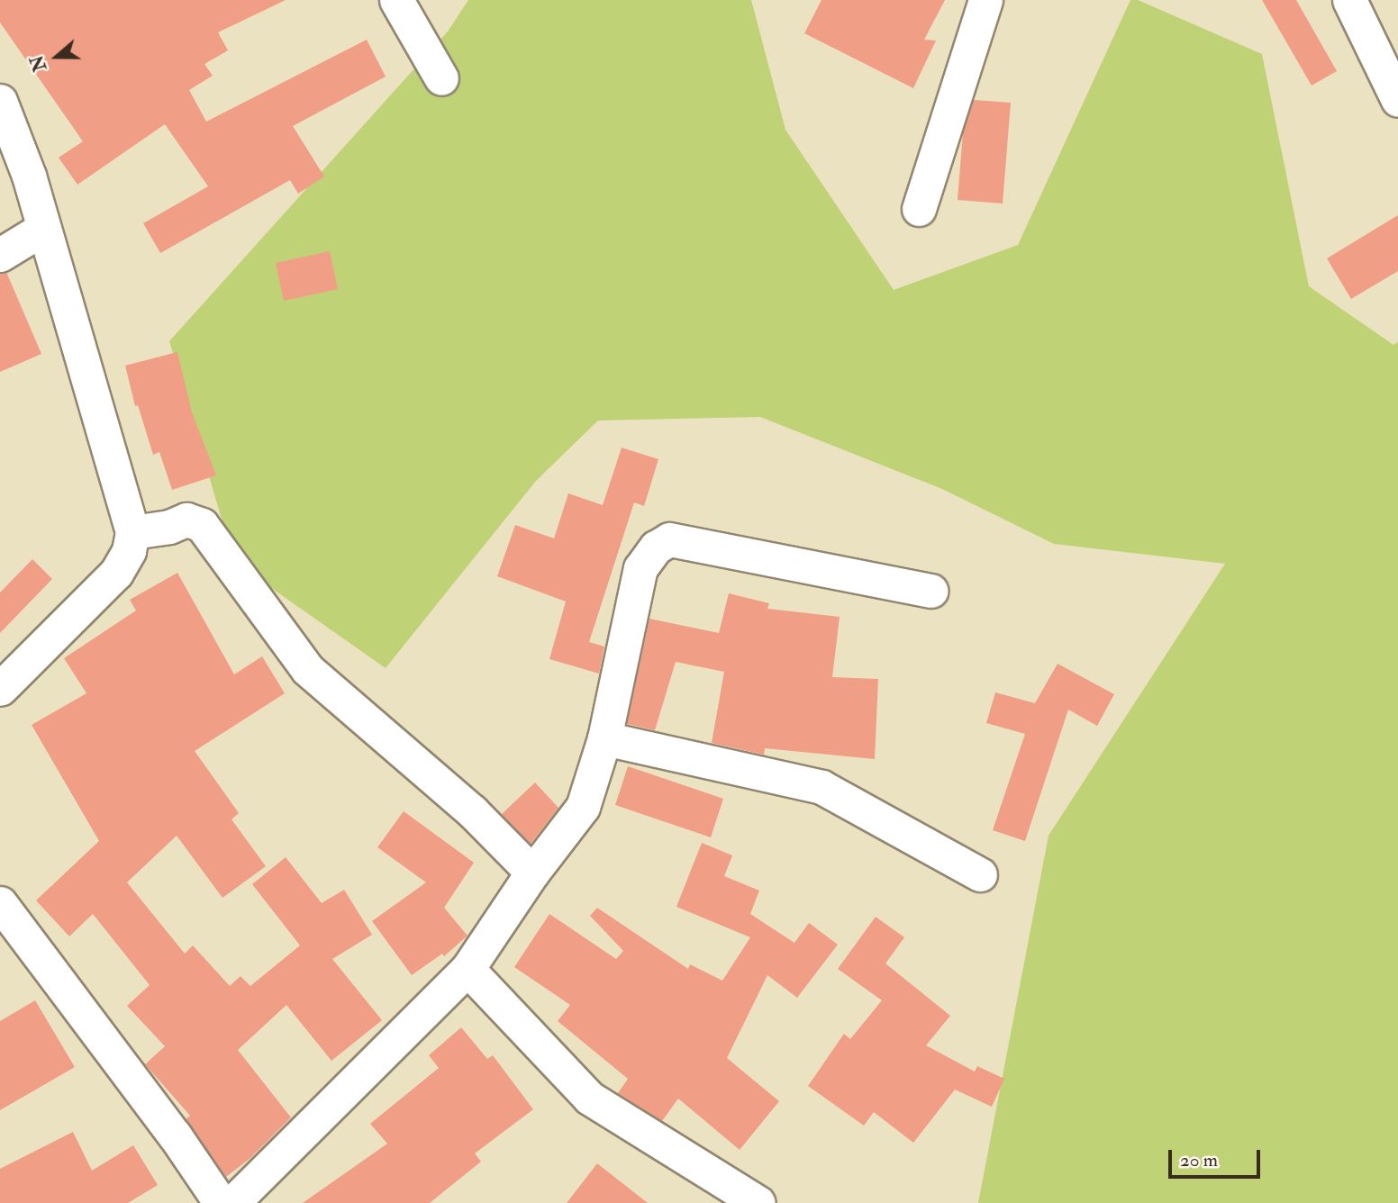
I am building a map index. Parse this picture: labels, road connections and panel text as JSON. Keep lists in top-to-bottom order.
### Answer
{
  "scale_bar": "20 m",
  "north": "left"
}
